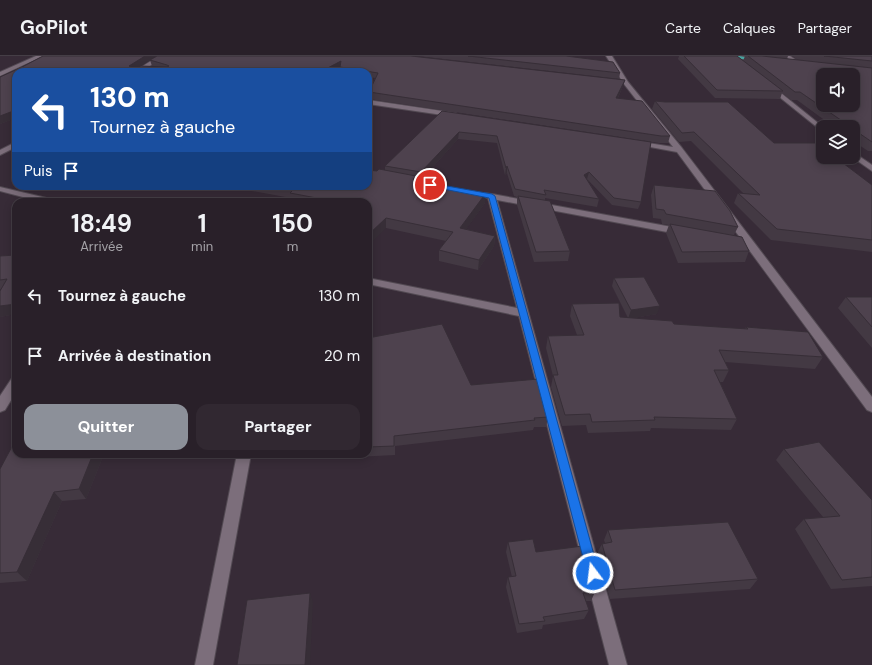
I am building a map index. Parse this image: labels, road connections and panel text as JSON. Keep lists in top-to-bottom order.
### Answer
{
  "page": {
    "header": "GoPilot",
    "nav": ["Carte", "Calques", "Partager"],
    "turn": ["130 m", "Tournez à gauche"],
    "then": "Puis",
    "eta": [
      "18:49",
      "Arrivée",
      "1",
      "min",
      "150",
      "m"
    ],
    "list": [
      {
        "name": "Tournez à gauche",
        "value": "130 m"
      },
      {
        "name": "Arrivée à destination",
        "value": "20 m"
      }
    ],
    "buttons": ["Quitter", "Partager"]
  }
}
